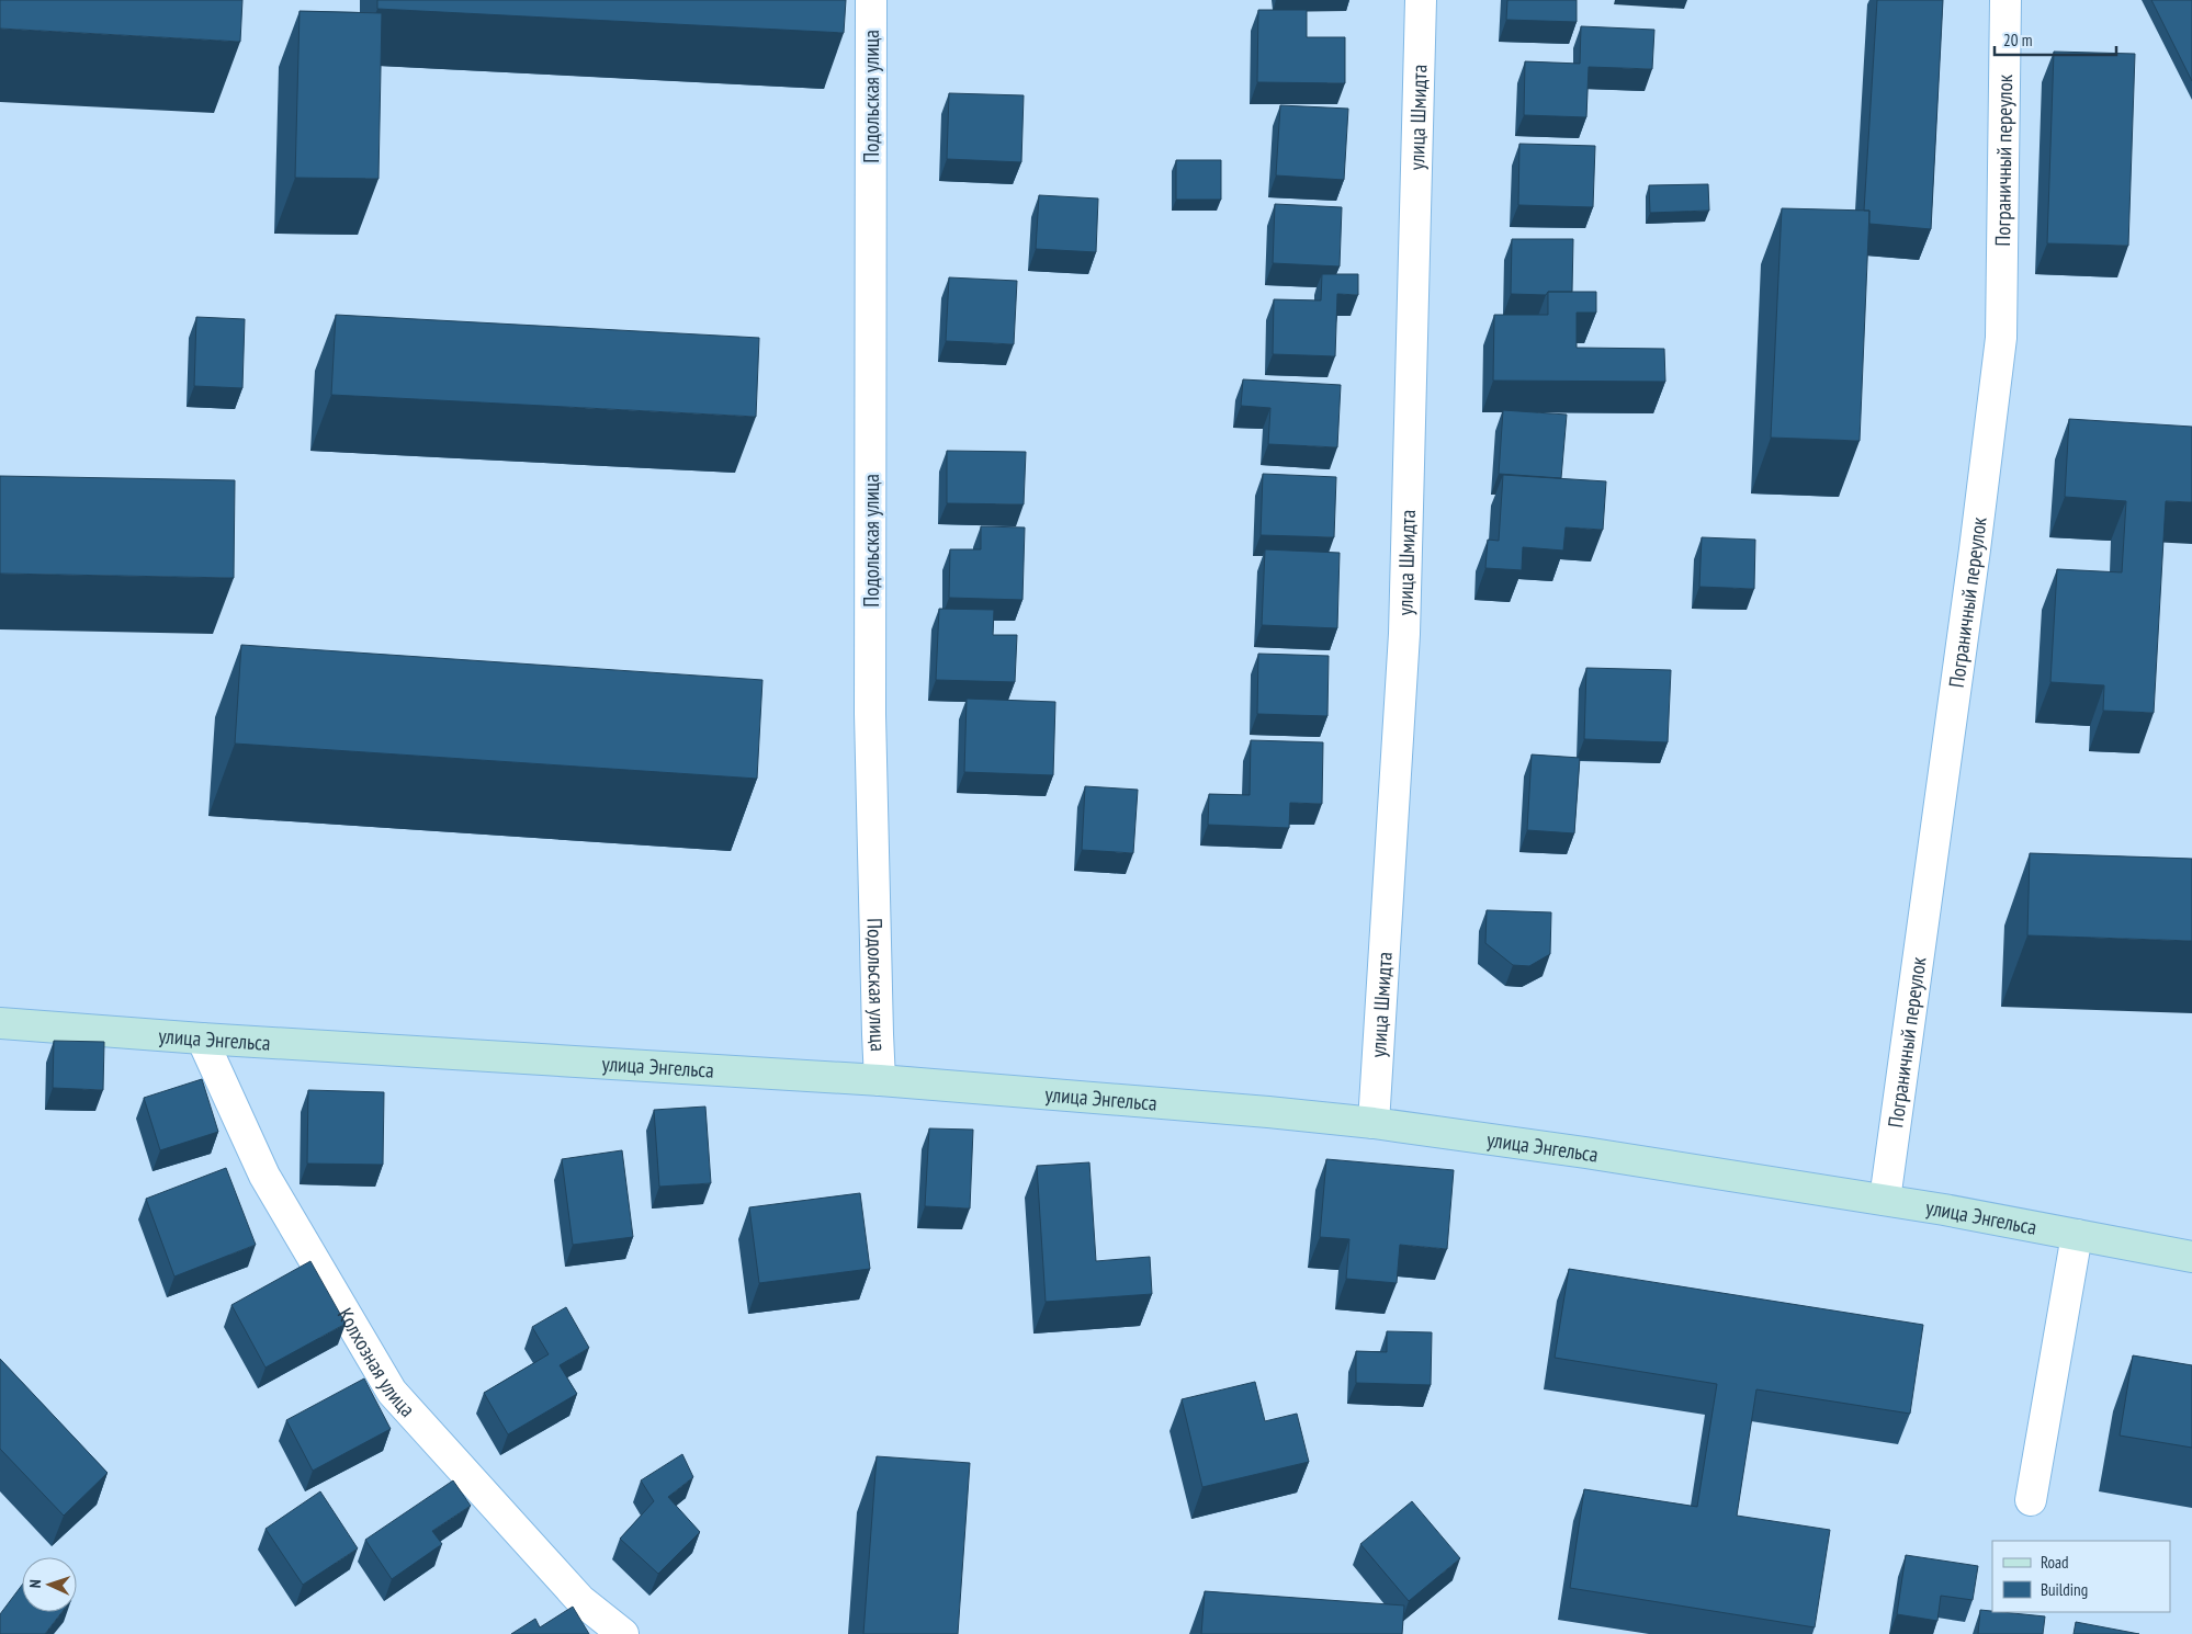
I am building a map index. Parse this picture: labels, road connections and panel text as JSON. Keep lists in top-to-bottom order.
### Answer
{
  "streets": {
    "street": [
      "Подольская улица",
      "улица Шмидта",
      "Пограничный переулок",
      "улица Энгельса",
      "Колхозная улица"
    ]
  },
  "crossings": [
    ["Подольская улица", "улица Энгельса"],
    ["улица Шмидта", "улица Энгельса"],
    ["Пограничный переулок", "улица Энгельса"],
    ["улица Энгельса", "Колхозная улица"]
  ],
  "legend": ["Road", "Building"],
  "scale_bar": "20 m",
  "north": "left"
}
